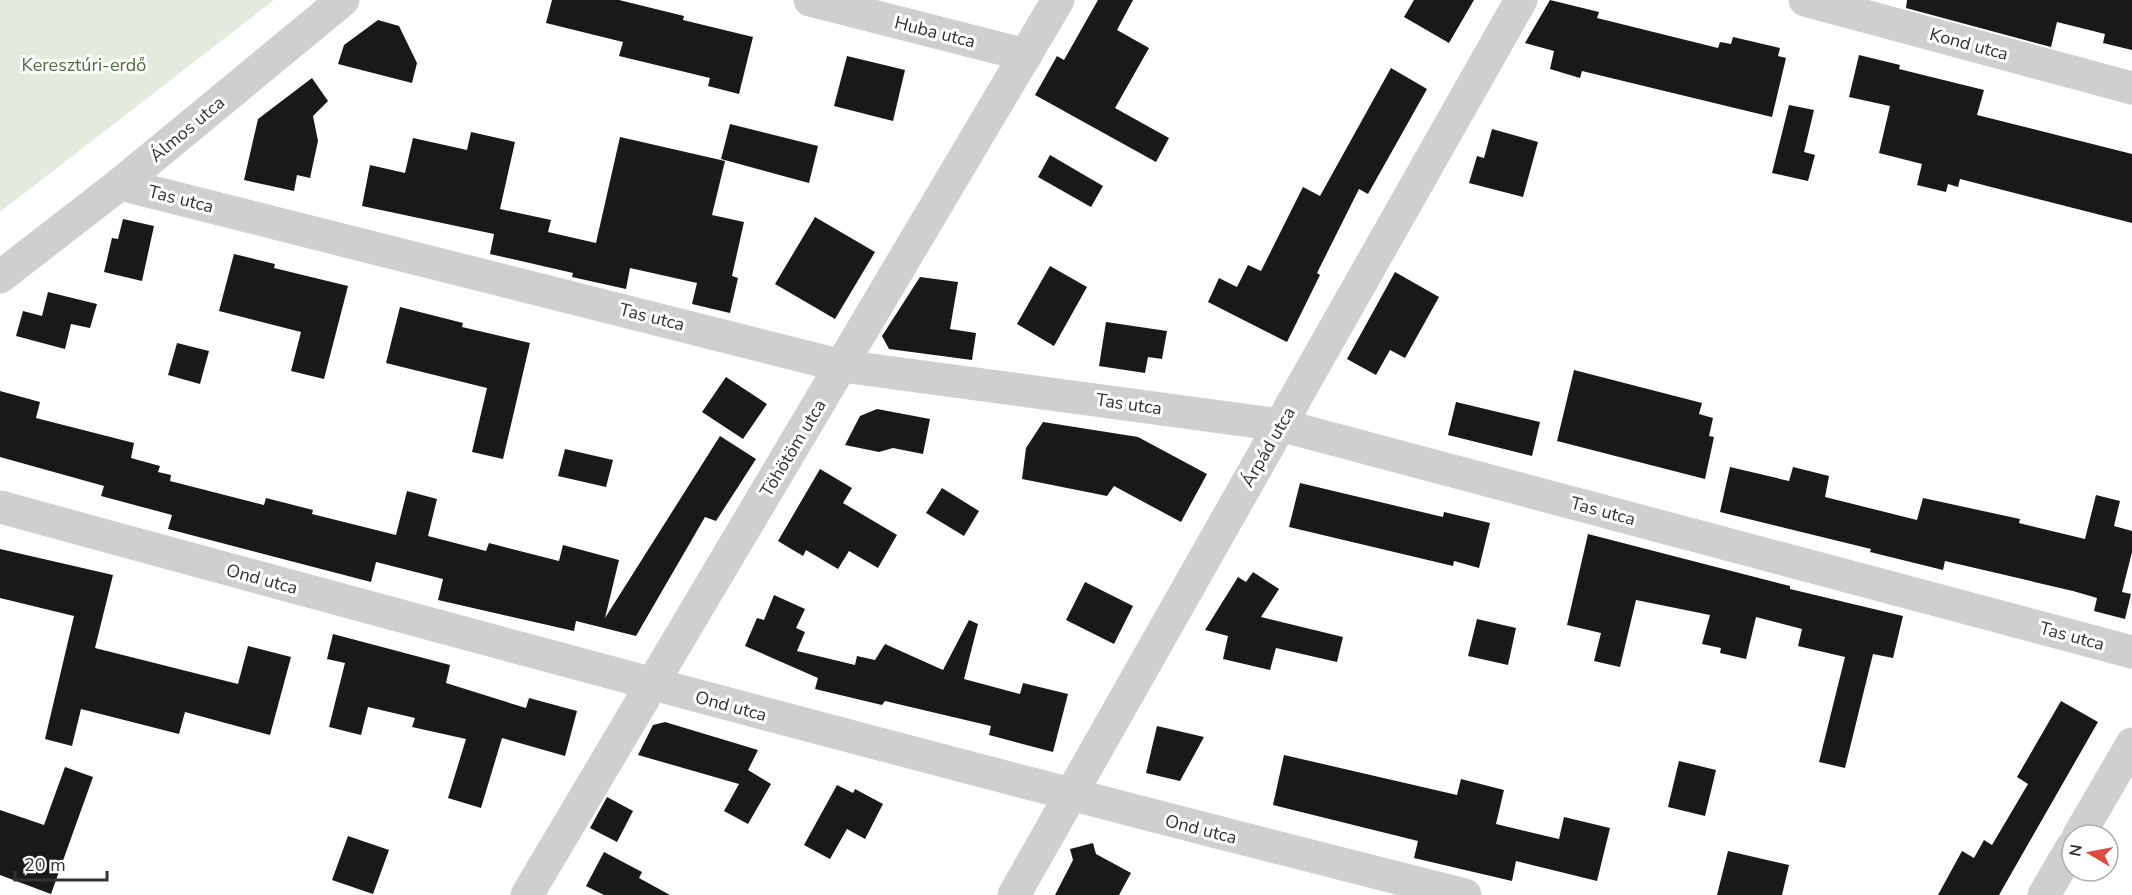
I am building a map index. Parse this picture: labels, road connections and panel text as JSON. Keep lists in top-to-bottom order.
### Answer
{
  "streets": {
    "street": [
      "Huba utca",
      "Kond utca",
      "Álmos utca",
      "Tas utca",
      "Árpád utca",
      "Töhötöm utca",
      "Ond utca"
    ]
  },
  "crossings": [
    ["Huba utca", "Töhötöm utca"],
    ["Álmos utca", "Tas utca"],
    ["Tas utca", "Árpád utca"],
    ["Tas utca", "Töhötöm utca"],
    ["Árpád utca", "Ond utca"],
    ["Töhötöm utca", "Ond utca"]
  ],
  "parks": ["Keresztúri-erdő"],
  "scale_bar": "20 m",
  "north": "left"
}
